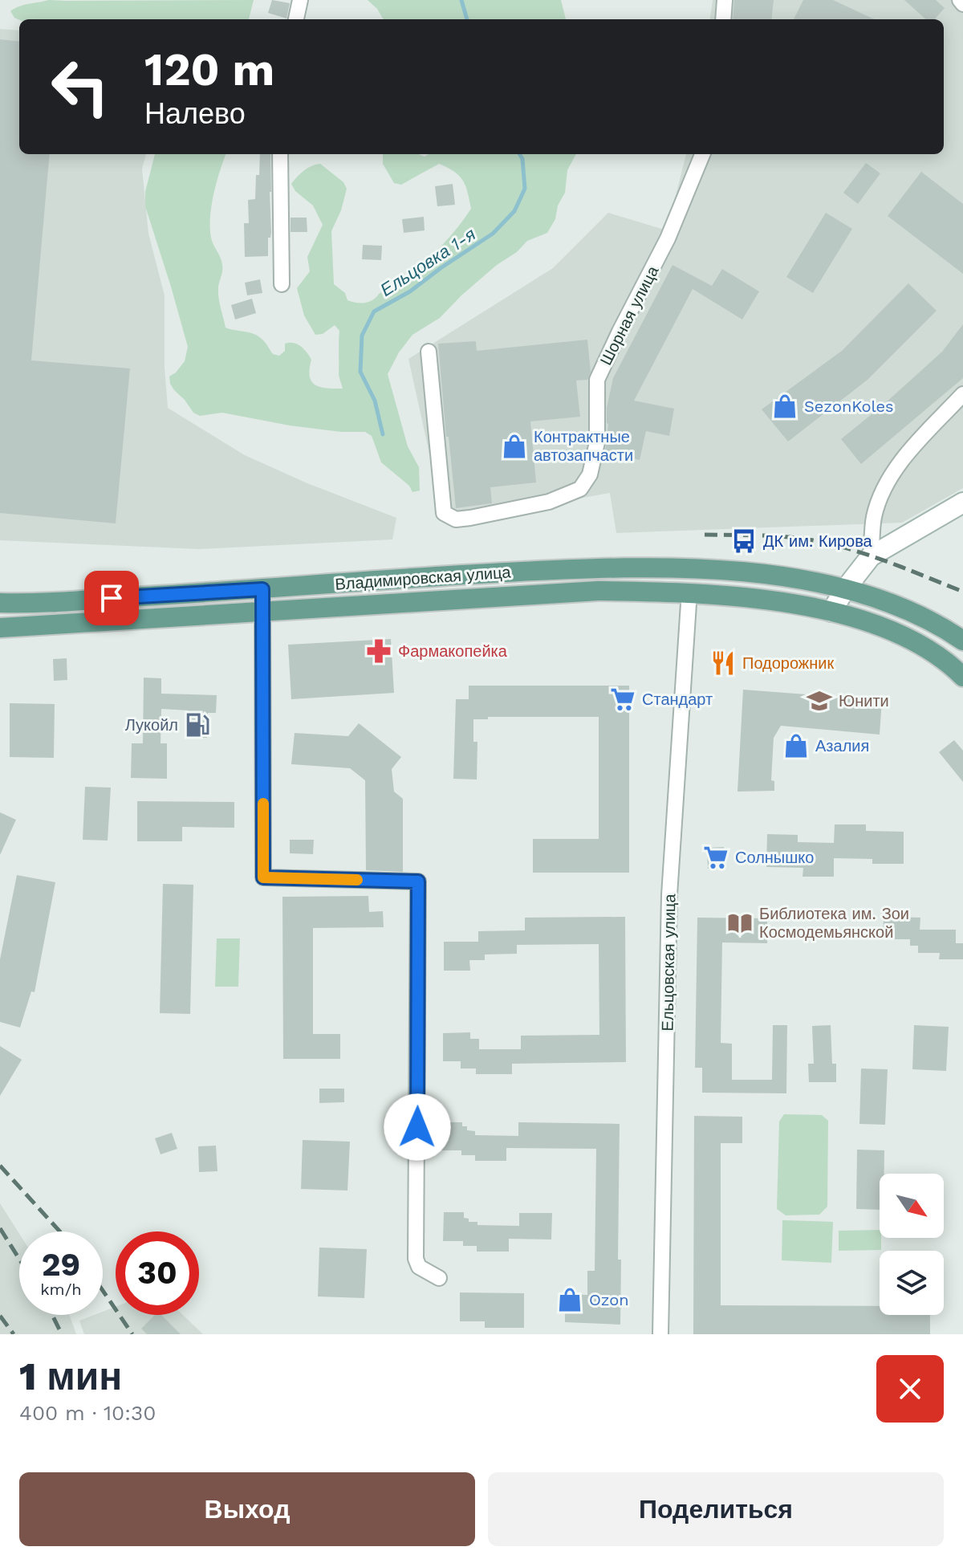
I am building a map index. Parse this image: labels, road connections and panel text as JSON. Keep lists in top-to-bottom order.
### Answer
{
  "streets": {
    "main road": ["Владимировская улица"],
    "street": ["Шорная улица", "Ельцовская улица"]
  },
  "crossings": [
    ["Владимировская улица", "Ельцовская улица"]
  ],
  "water": ["Ельцовка 1-я"],
  "places": {
    "shop": [
      "SezonKoles",
      "Контрактные автозапчасти",
      "Азалия",
      "Ozon"
    ],
    "bus stop": ["ДК им. Кирова"],
    "pharmacy": ["Фармакопейка"],
    "restaurant": ["Подорожник"],
    "supermarket": ["Стандарт", "Солнышко"],
    "school or university": ["Юнити"],
    "fuel station": ["Лукойл"],
    "library": ["Библиотека им. Зои Космодемьянской"]
  },
  "north": "bottom right",
  "page": {
    "turn": ["120 m", "Налево"],
    "speed": "29 km/h",
    "limit": "30",
    "heading": ["1 мин", "400 m · 10:30"],
    "buttons": ["Выход", "Поделиться"]
  }
}
